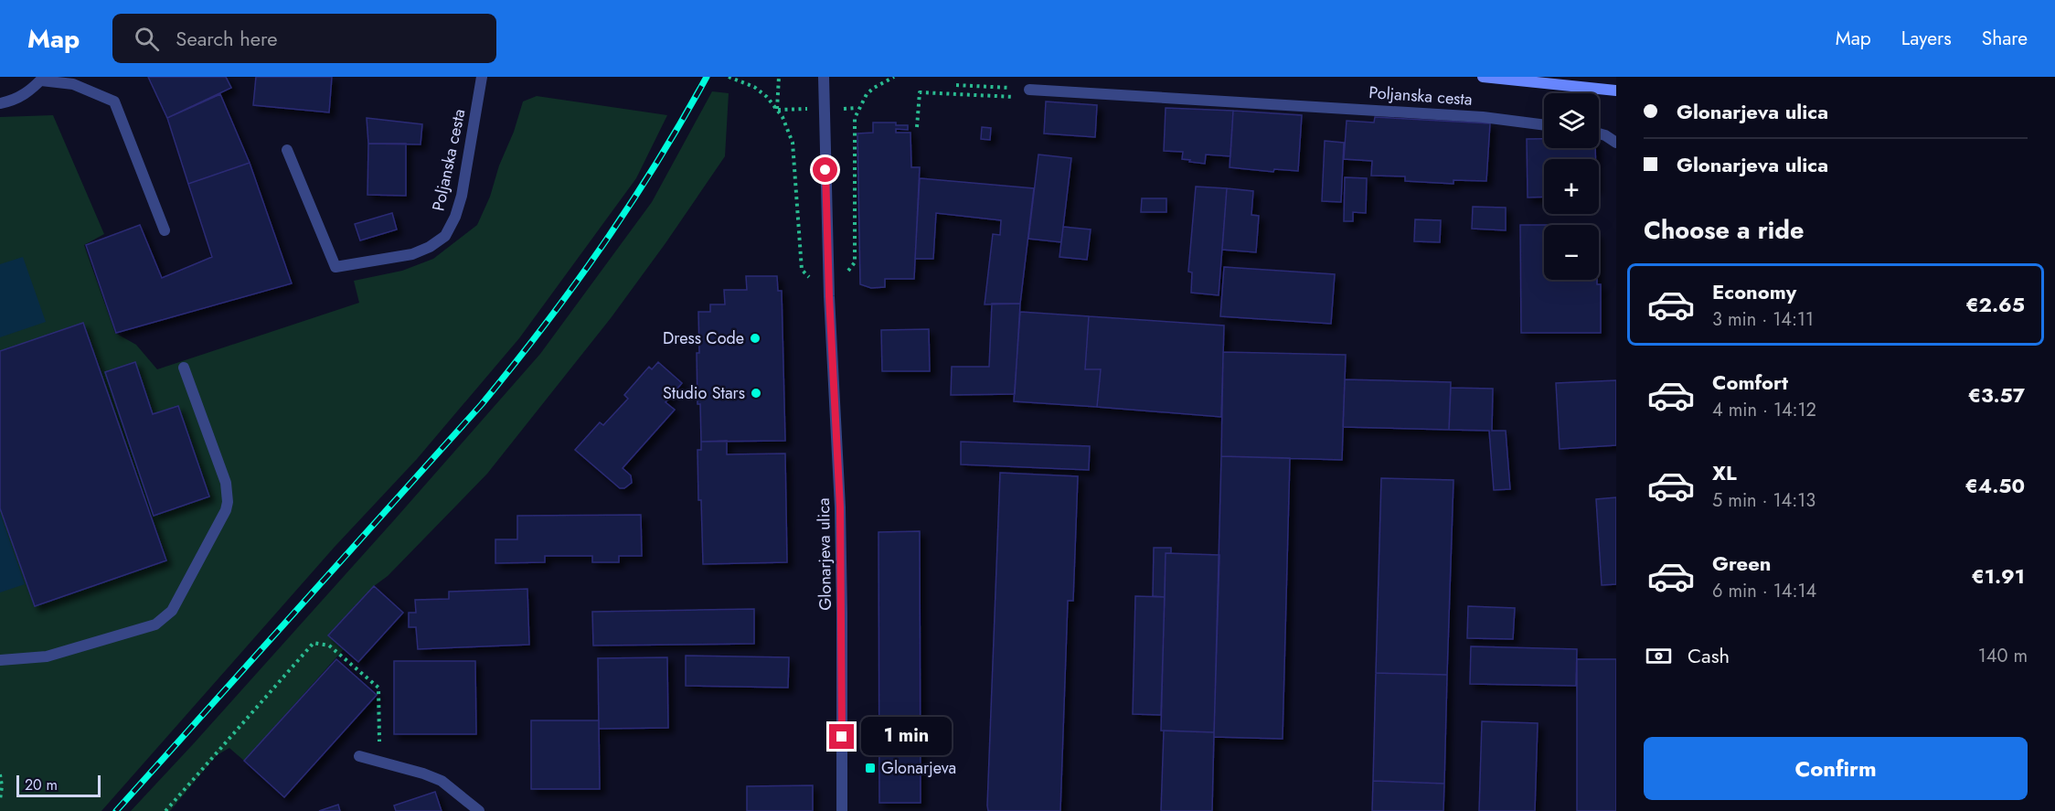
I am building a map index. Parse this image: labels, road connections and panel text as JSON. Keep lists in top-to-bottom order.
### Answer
{
  "streets": {
    "main road": ["Poljanska cesta"],
    "street": ["Glonarjeva ulica"]
  },
  "places": {
    "other": ["Dress Code", "Studio Stars"],
    "transit": ["Glonarjeva"]
  },
  "scale_bar": "20 m",
  "page": {
    "header": "Map",
    "search": "Search here",
    "nav": ["Map", "Layers", "Share"],
    "banner": ["Glonarjeva ulica", "Glonarjeva ulica"],
    "map_buttons": ["+", "−"],
    "heading": "Choose a ride",
    "list": [
      {
        "name": "Economy",
        "note": "3 min · 14:11",
        "value": "€2.65"
      },
      {
        "name": "Comfort",
        "note": "4 min · 14:12",
        "value": "€3.57"
      },
      {
        "name": "XL",
        "note": "5 min · 14:13",
        "value": "€4.50"
      },
      {
        "name": "Green",
        "note": "6 min · 14:14",
        "value": "€1.91"
      }
    ],
    "pay": ["Cash", "140 m"],
    "bubble": "1 min",
    "buttons": "Confirm",
    "scale": "20 m"
  }
}
